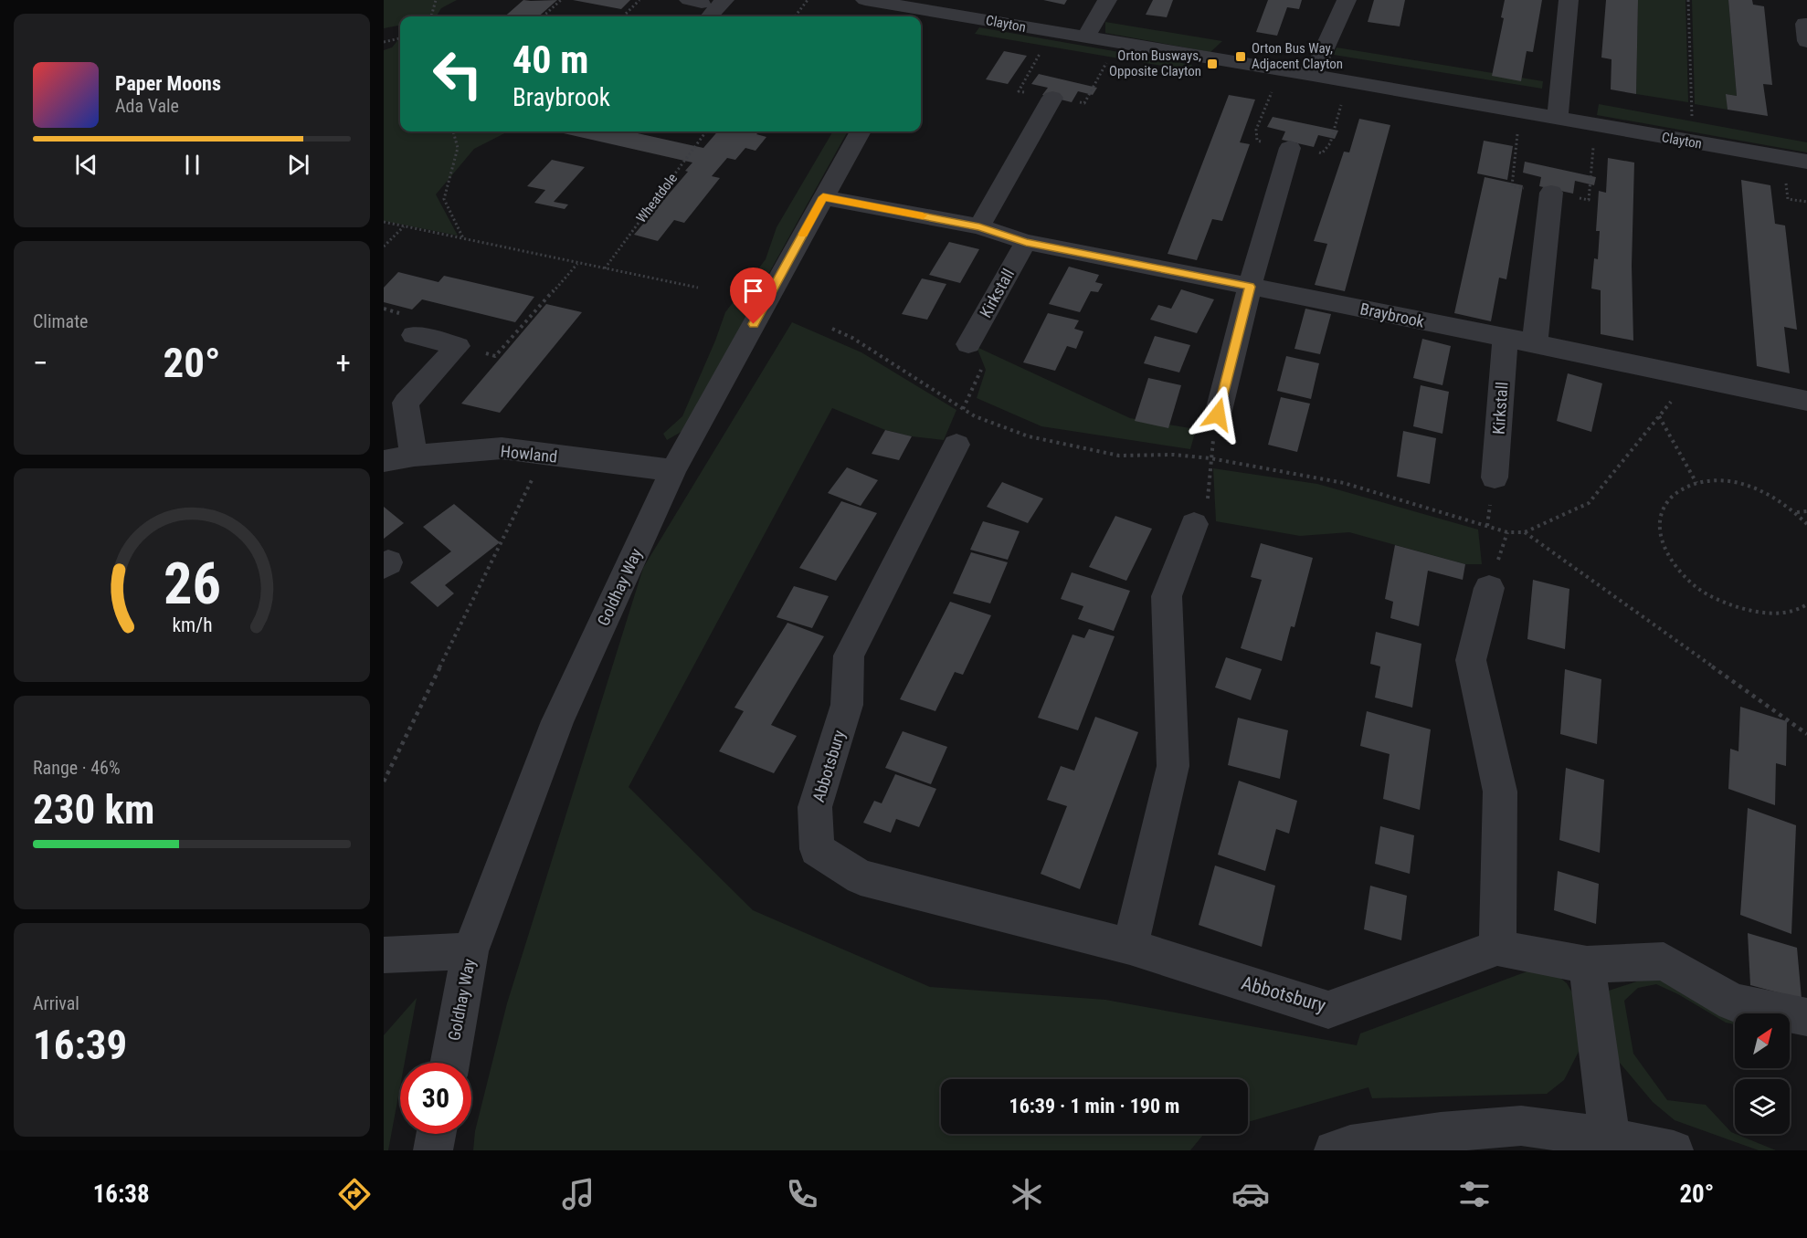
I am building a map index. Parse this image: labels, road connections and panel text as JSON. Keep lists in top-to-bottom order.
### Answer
{
  "streets": {
    "street": [
      "Clayton",
      "Kirkstall",
      "Braybrook",
      "Howland",
      "Goldhay Way",
      "Abbotsbury"
    ],
    "path": ["Wheatdole"]
  },
  "crossings": [
    ["Kirkstall", "Braybrook"],
    ["Braybrook", "Goldhay Way"],
    ["Howland", "Goldhay Way"]
  ],
  "places": {
    "transit": ["Orton Bus Way, Adjacent Clayton", "Orton Busways, Opposite Clayton"]
  },
  "north": "top right",
  "page": {
    "turn": ["40 m", "Braybrook"],
    "song": ["Paper Moons", "Ada Vale"],
    "tile": [
      "Climate",
      ["Range · 46%", "230 km"],
      ["Arrival", "16:39"]
    ],
    "heat": ["−", "20°", "+"],
    "limit": "30",
    "trip": "16:39 · 1 min · 190 m",
    "tabs": ["16:38", "20°"],
    "gauge": ["26", "km/h"]
  }
}
